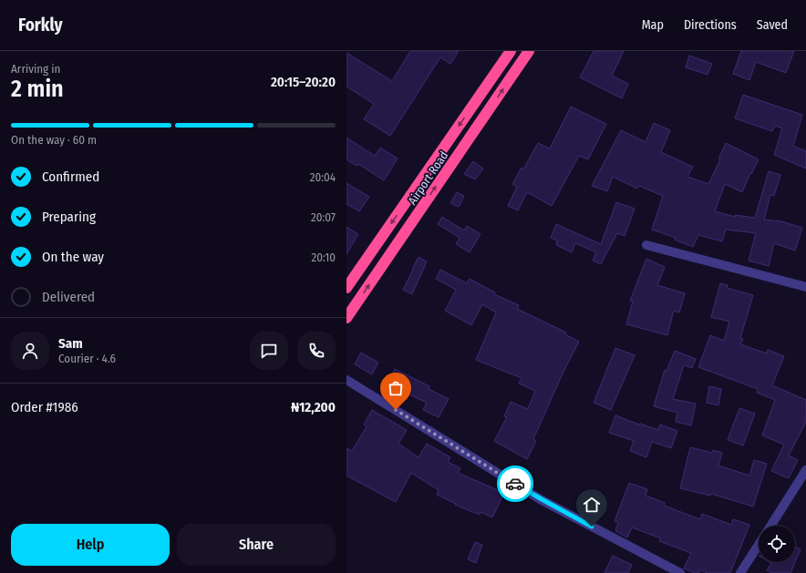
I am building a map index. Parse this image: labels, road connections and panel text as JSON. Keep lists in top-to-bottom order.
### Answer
{
  "streets": {
    "highway": ["Airport Road"]
  },
  "page": {
    "header": "Forkly",
    "nav": ["Map", "Directions", "Saved"],
    "heading": ["2 min", "Arriving in", "20:15–20:20"],
    "panel": [
      "Sam",
      "Courier · 4.6",
      "Order #1986",
      "₦12,200"
    ],
    "bar": "On the way · 60 m",
    "list": [
      ["Confirmed", "20:04"],
      ["Preparing", "20:07"],
      ["On the way", "20:10"],
      "Delivered"
    ],
    "buttons": ["Help", "Share"]
  }
}
